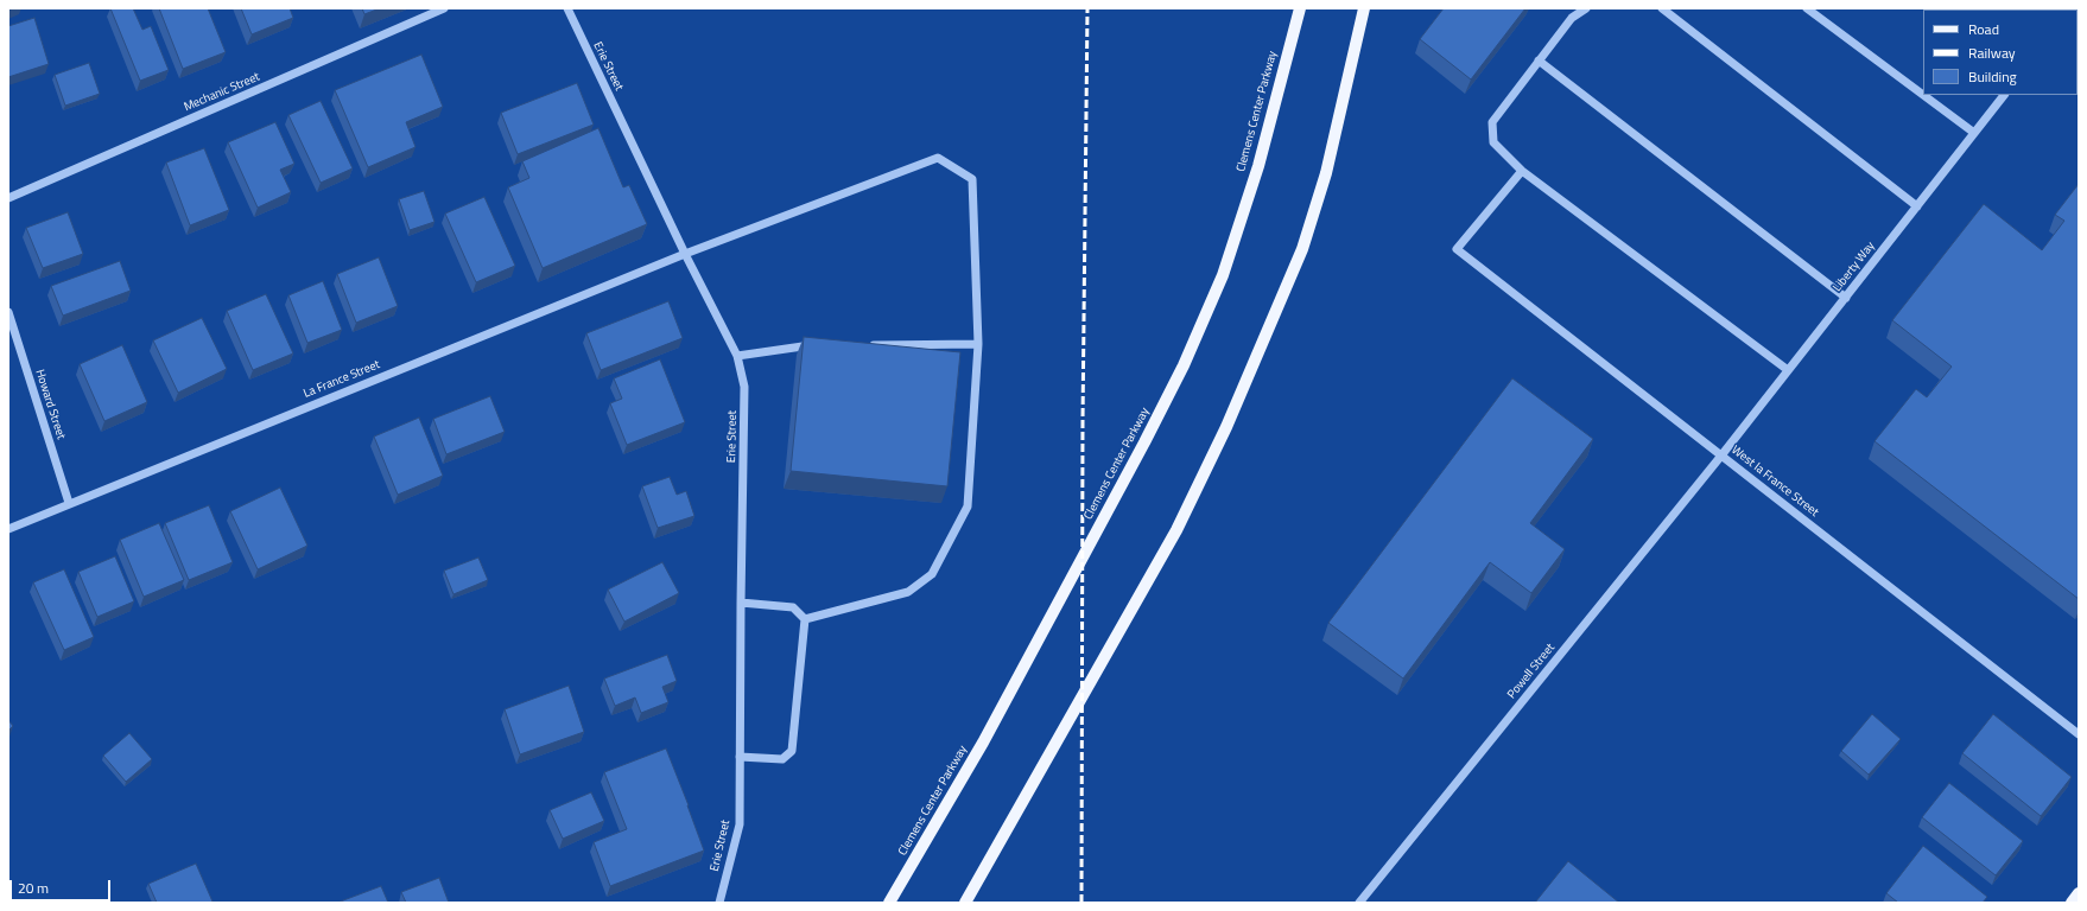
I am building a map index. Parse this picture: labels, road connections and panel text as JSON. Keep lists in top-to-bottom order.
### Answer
{
  "streets": {
    "main road": ["Clemens Center Parkway"],
    "street": [
      "Erie Street",
      "Mechanic Street",
      "Liberty Way",
      "La France Street",
      "Howard Street",
      "West la France Street",
      "Powell Street"
    ]
  },
  "crossings": [
    ["Erie Street", "La France Street"],
    ["Liberty Way", "West la France Street"],
    ["Liberty Way", "Powell Street"],
    ["La France Street", "Howard Street"],
    ["West la France Street", "Powell Street"]
  ],
  "legend": ["Road", "Railway", "Building"],
  "scale_bar": "20 m"
}
